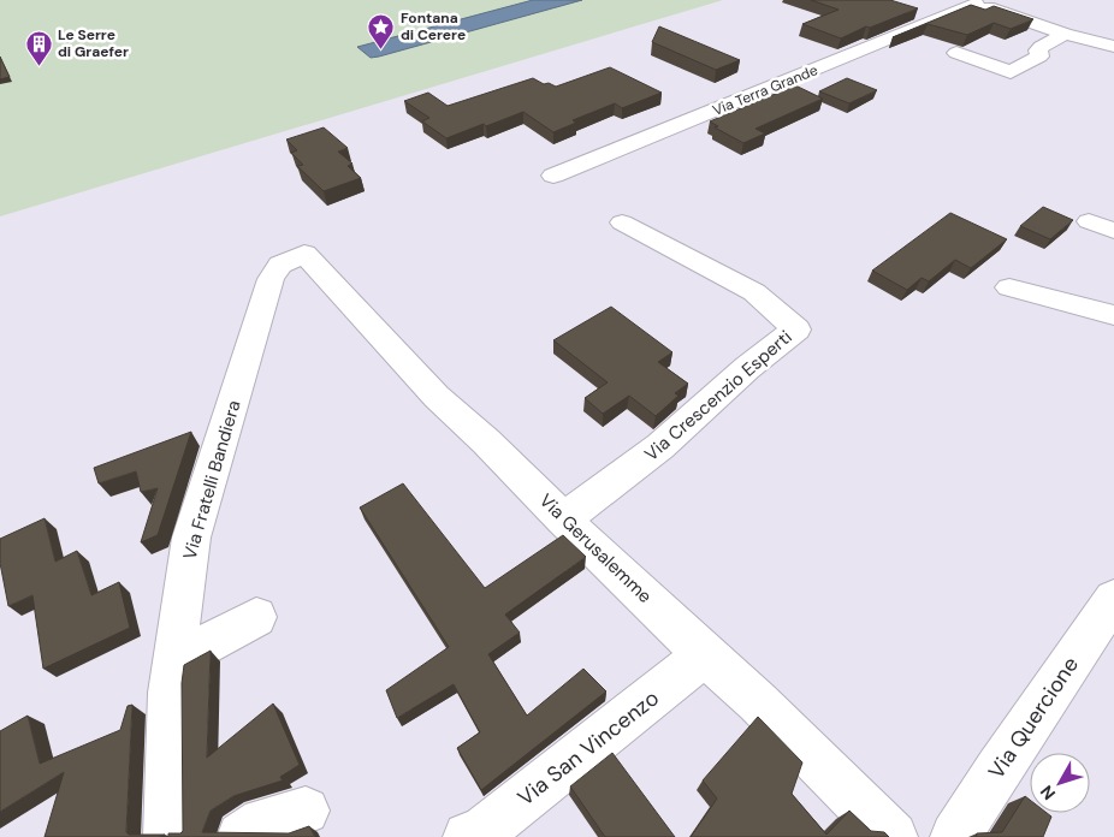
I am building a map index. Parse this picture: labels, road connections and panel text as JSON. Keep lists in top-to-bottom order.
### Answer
{
  "streets": {
    "street": [
      "Via Terra Grande",
      "Via Crescenzio Esperti",
      "Via Fratelli Bandiera",
      "Via Gerusalemme",
      "Via Quercione",
      "Via San Vincenzo"
    ]
  },
  "crossings": [
    ["Via Crescenzio Esperti", "Via Gerusalemme"],
    ["Via Fratelli Bandiera", "Via Gerusalemme"],
    ["Via Gerusalemme", "Via San Vincenzo"]
  ],
  "places": {
    "place": ["Fontana di Cerere"],
    "building": ["Le Serre di Graefer"]
  },
  "north": "bottom left"
}
